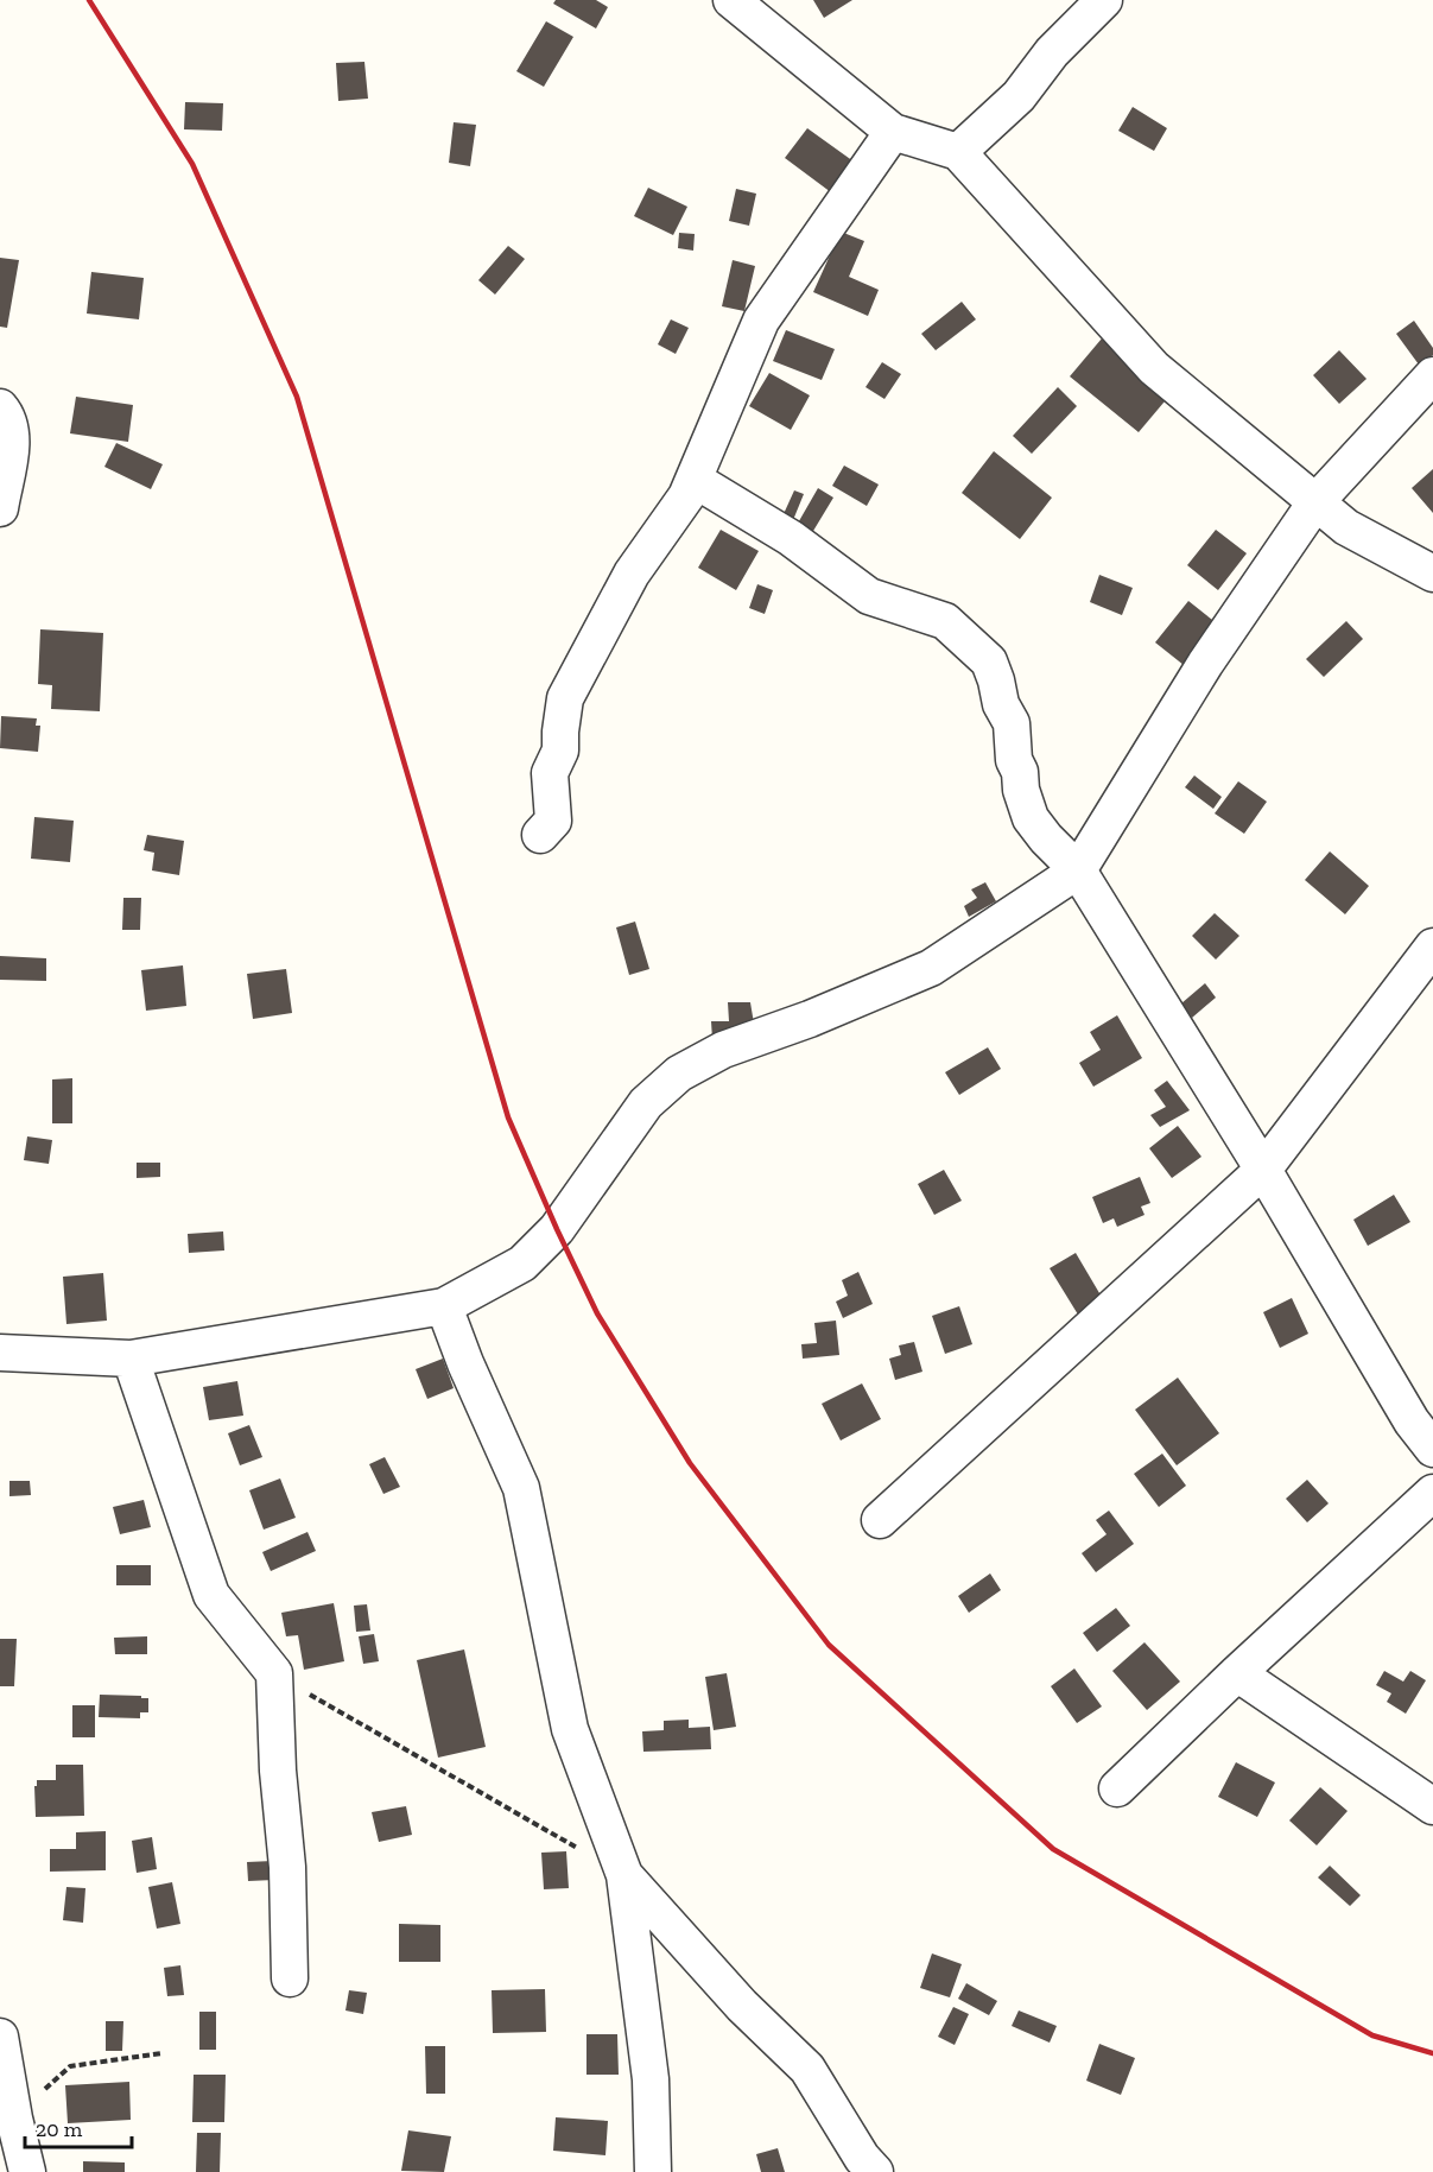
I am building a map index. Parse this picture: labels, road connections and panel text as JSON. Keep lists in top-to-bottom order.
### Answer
{
  "scale_bar": "20 m"
}
